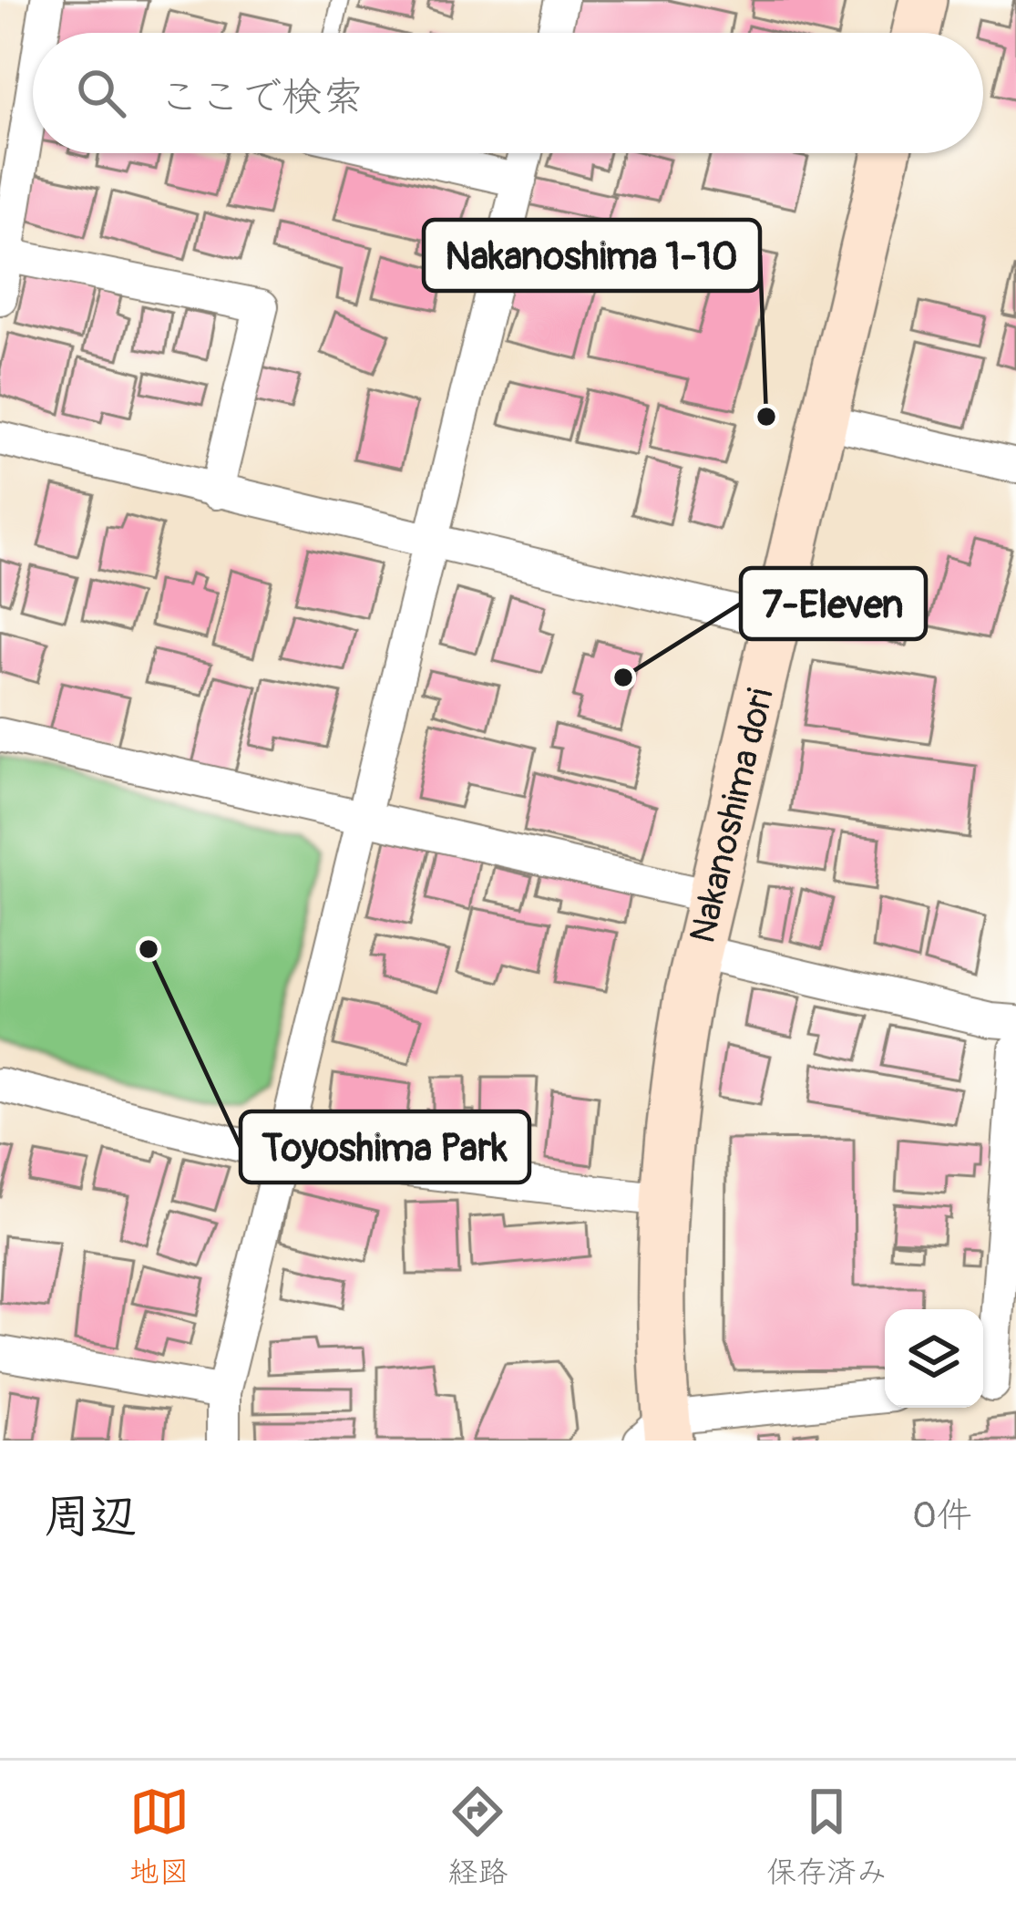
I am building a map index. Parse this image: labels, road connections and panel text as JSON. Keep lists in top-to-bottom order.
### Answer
{
  "streets": {
    "street": ["Nakanoshima dori"]
  },
  "places": ["Nakanoshima 1-10", "7-Eleven", "Toyoshima Park"],
  "page": {
    "search": "ここで検索",
    "heading": ["周辺", "0件"],
    "nav": ["地図", "経路", "保存済み"]
  }
}
